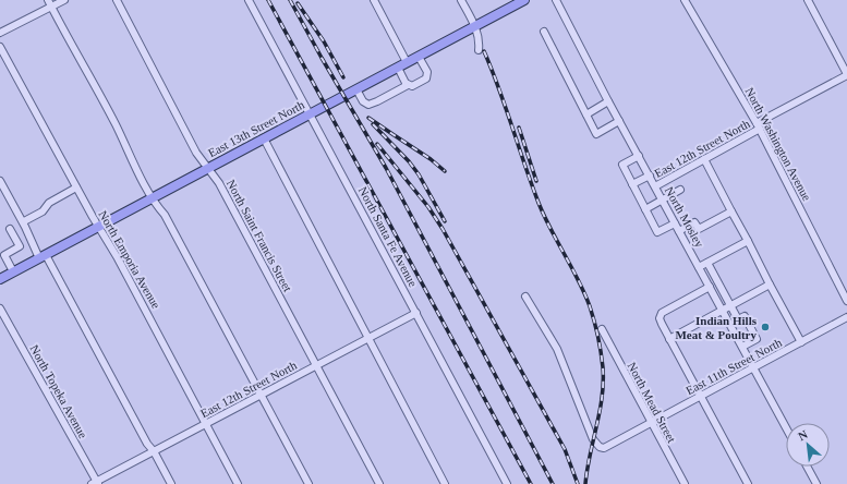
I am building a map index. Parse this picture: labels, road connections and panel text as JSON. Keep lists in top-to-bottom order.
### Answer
{
  "streets": {
    "main road": ["East 13th Street North"],
    "street": [
      "North Washington Avenue",
      "East 12th Street North",
      "North Mosley",
      "North Saint Francis Street",
      "North Santa Fe Avenue",
      "North Emporia Avenue",
      "East 11th Street North",
      "North Topeka Avenue",
      "North Mead Street"
    ]
  },
  "crossings": [
    ["East 13th Street North", "North Saint Francis Street"],
    ["East 13th Street North", "North Santa Fe Avenue"],
    ["East 13th Street North", "North Emporia Avenue"],
    ["North Washington Avenue", "East 12th Street North"],
    ["East 12th Street North", "North Mosley"],
    ["East 12th Street North", "North Saint Francis Street"],
    ["East 12th Street North", "North Santa Fe Avenue"],
    ["East 12th Street North", "North Emporia Avenue"],
    ["East 12th Street North", "North Topeka Avenue"],
    ["North Mosley", "East 11th Street North"],
    ["East 11th Street North", "North Mead Street"]
  ],
  "places": ["Indian Hills Meat & Poultry"],
  "north": "top left"
}
